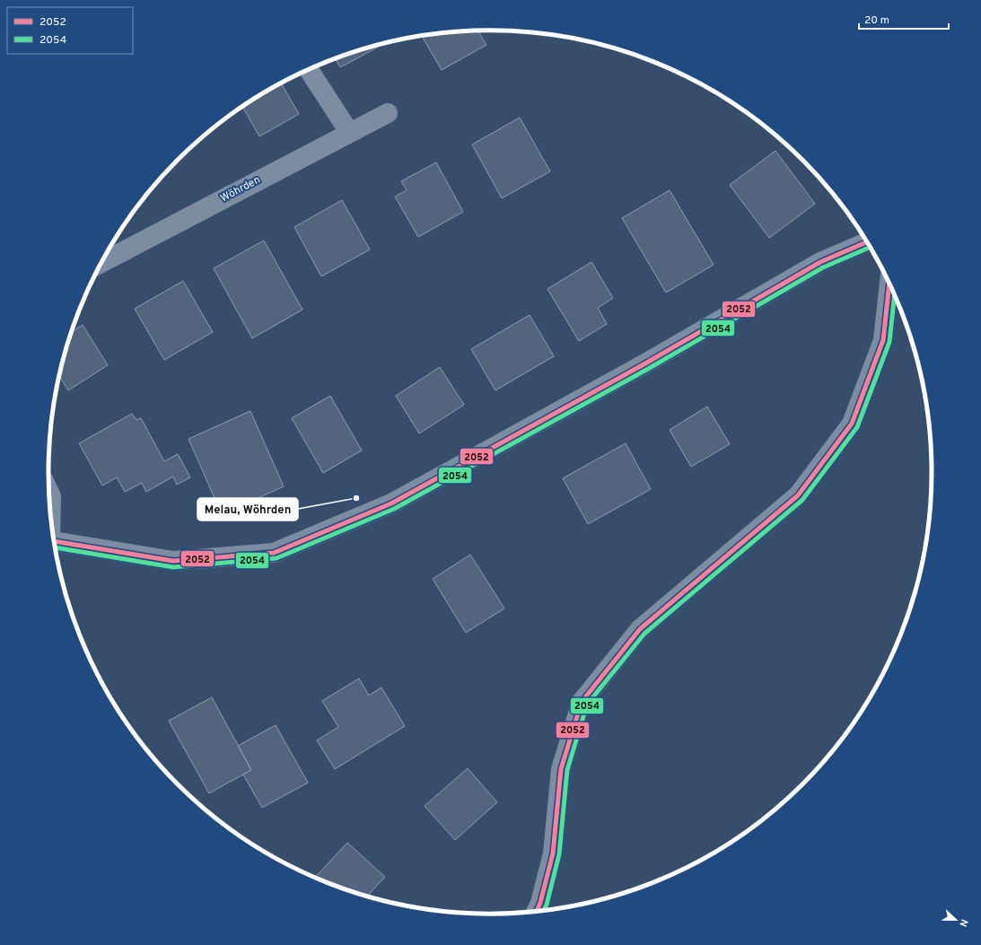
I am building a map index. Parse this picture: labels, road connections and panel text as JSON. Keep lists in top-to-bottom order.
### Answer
{
  "streets": {
    "street": ["Wöhrden"]
  },
  "places": ["Melau, Wöhrden"],
  "lines": ["transit line 2052", "transit line 2054"],
  "legend": ["2052", "2054"],
  "scale_bar": "20 m",
  "north": "right"
}
